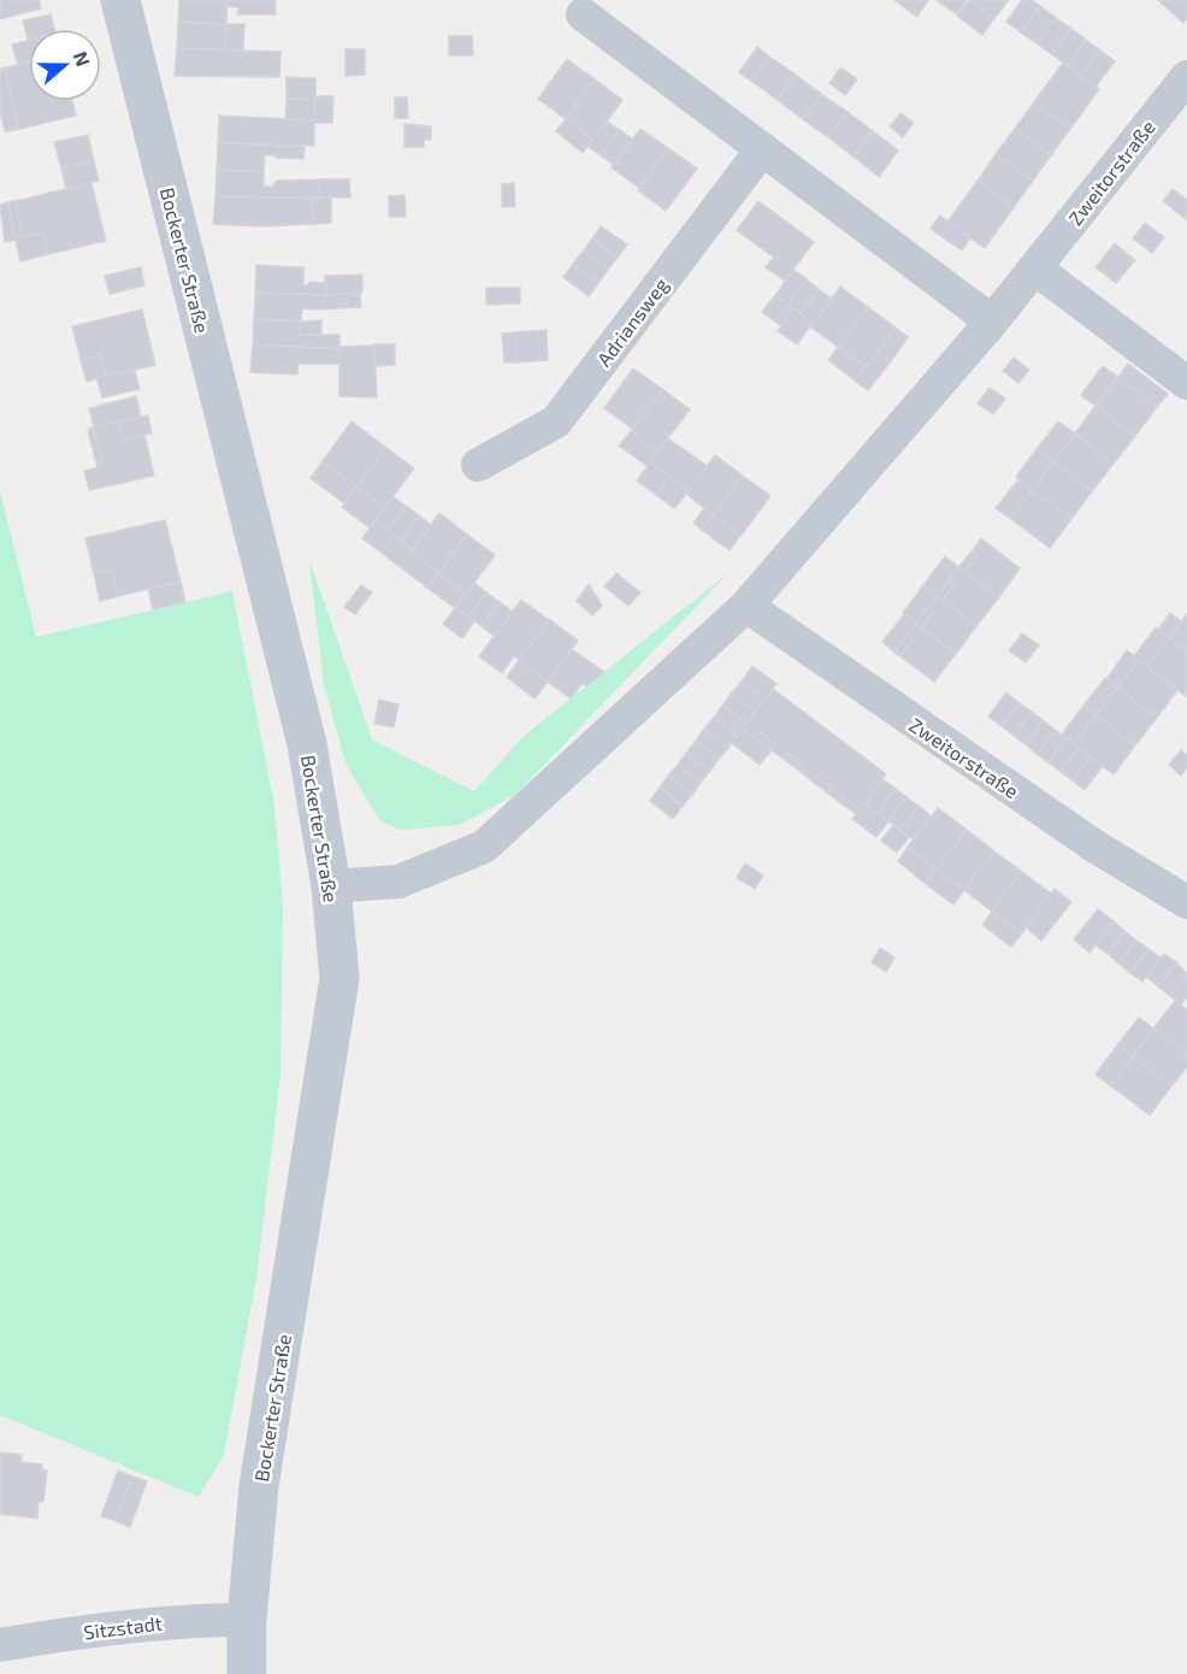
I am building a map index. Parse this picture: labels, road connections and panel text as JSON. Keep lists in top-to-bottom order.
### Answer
{
  "streets": {
    "street": [
      "Zweitorstraße",
      "Bockerter Straße",
      "Adriansweg",
      "Sitzstadt"
    ]
  },
  "crossings": [
    ["Zweitorstraße", "Bockerter Straße"],
    ["Bockerter Straße", "Sitzstadt"]
  ],
  "north": "right"
}
